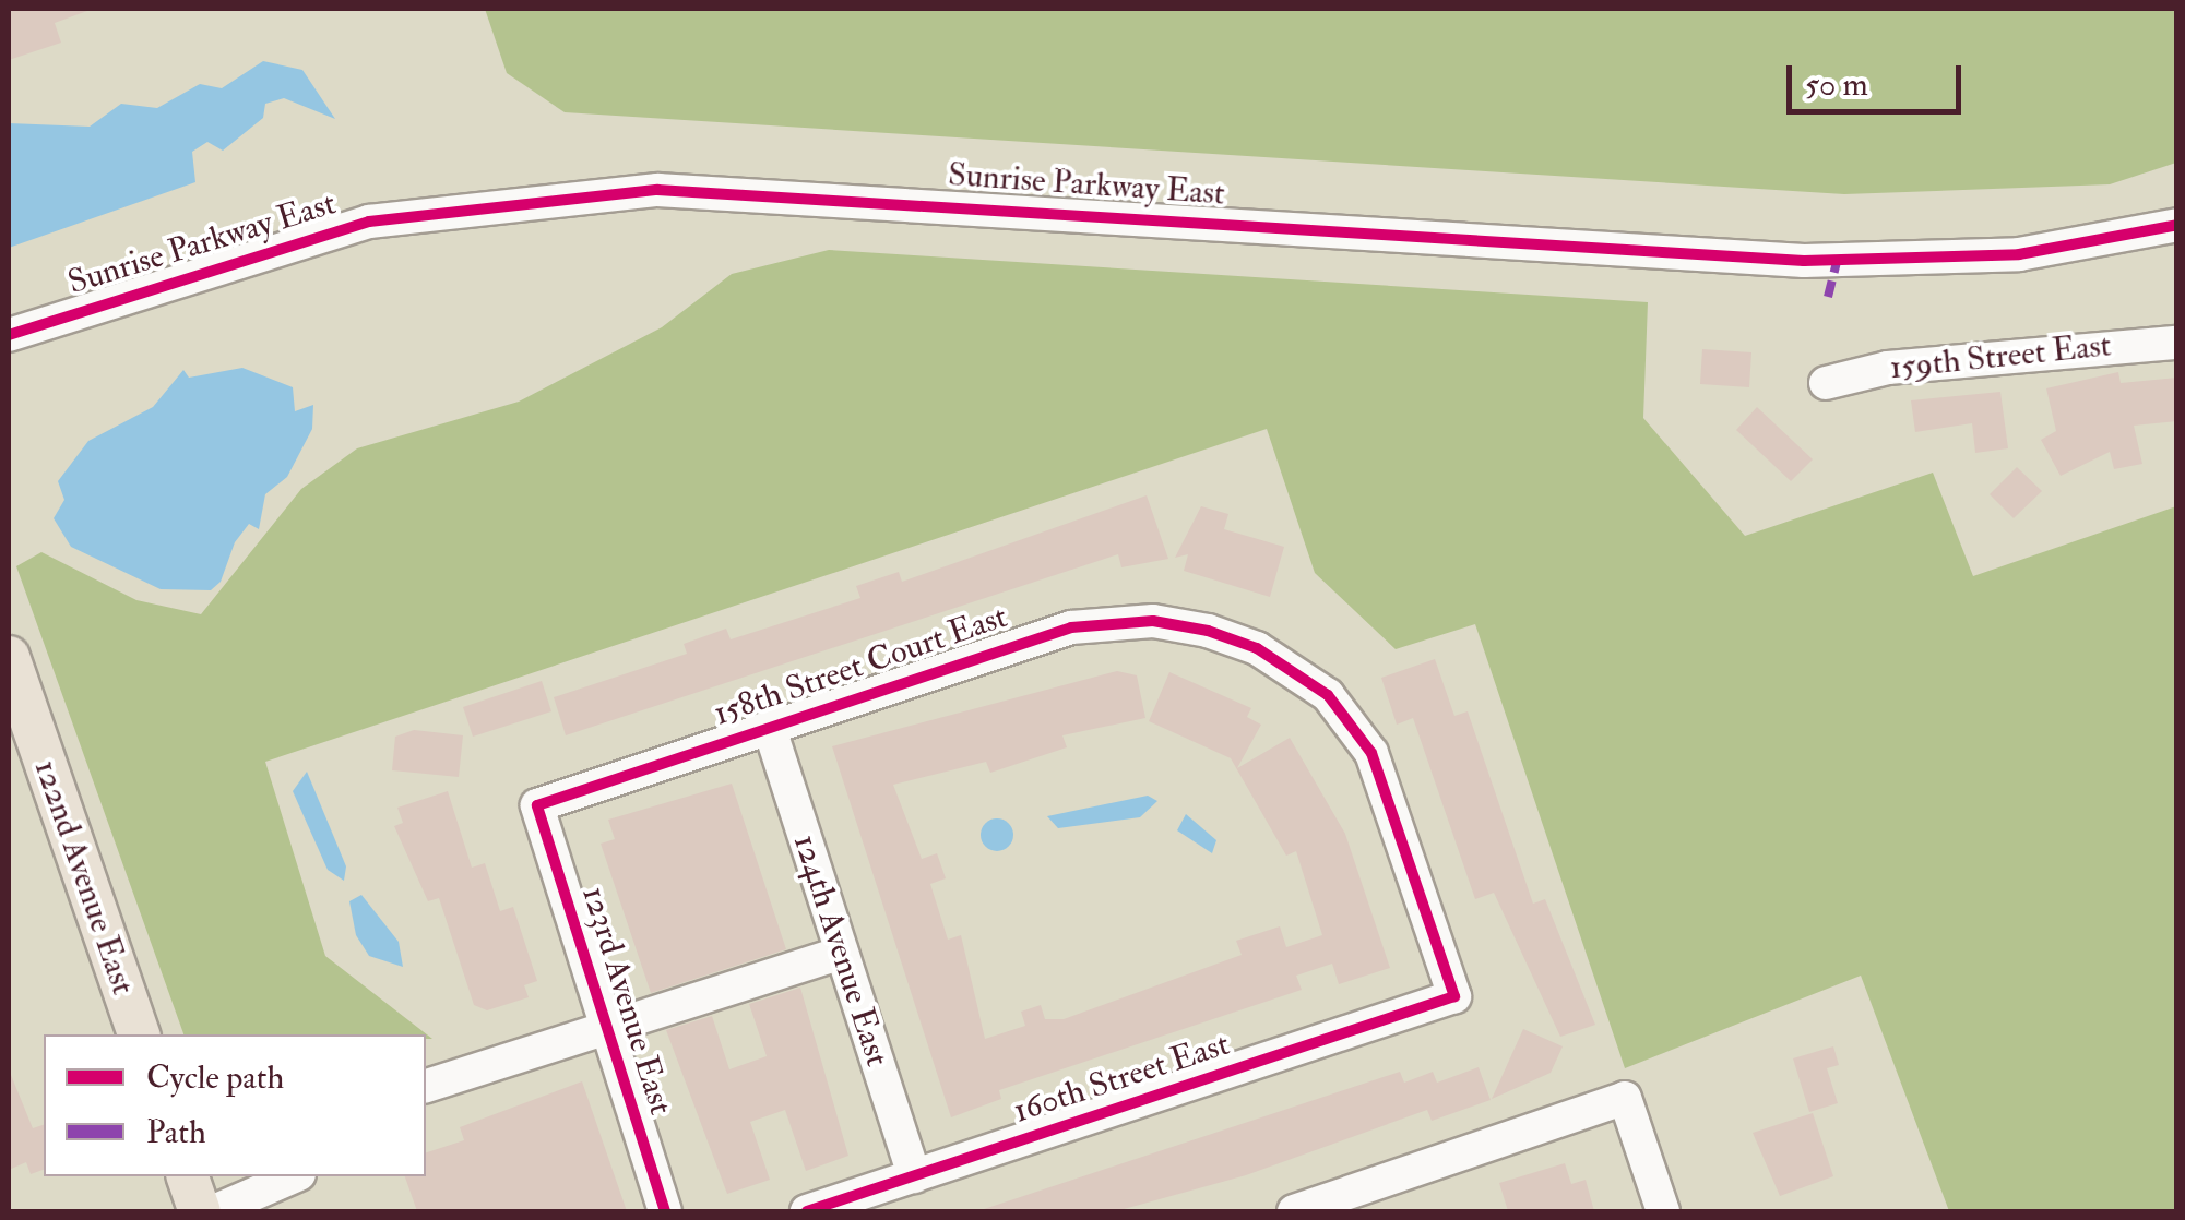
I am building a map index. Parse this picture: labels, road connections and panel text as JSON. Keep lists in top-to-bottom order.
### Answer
{
  "streets": {
    "main road": ["122nd Avenue East"],
    "street": [
      "Sunrise Parkway East",
      "159th Street East",
      "158th Street Court East",
      "124th Avenue East",
      "123rd Avenue East",
      "160th Street East"
    ]
  },
  "crossings": [
    ["158th Street Court East", "124th Avenue East"],
    ["158th Street Court East", "123rd Avenue East"],
    ["158th Street Court East", "160th Street East"],
    ["124th Avenue East", "160th Street East"]
  ],
  "legend": ["Cycle path", "Path"],
  "scale_bar": "50 m"
}
